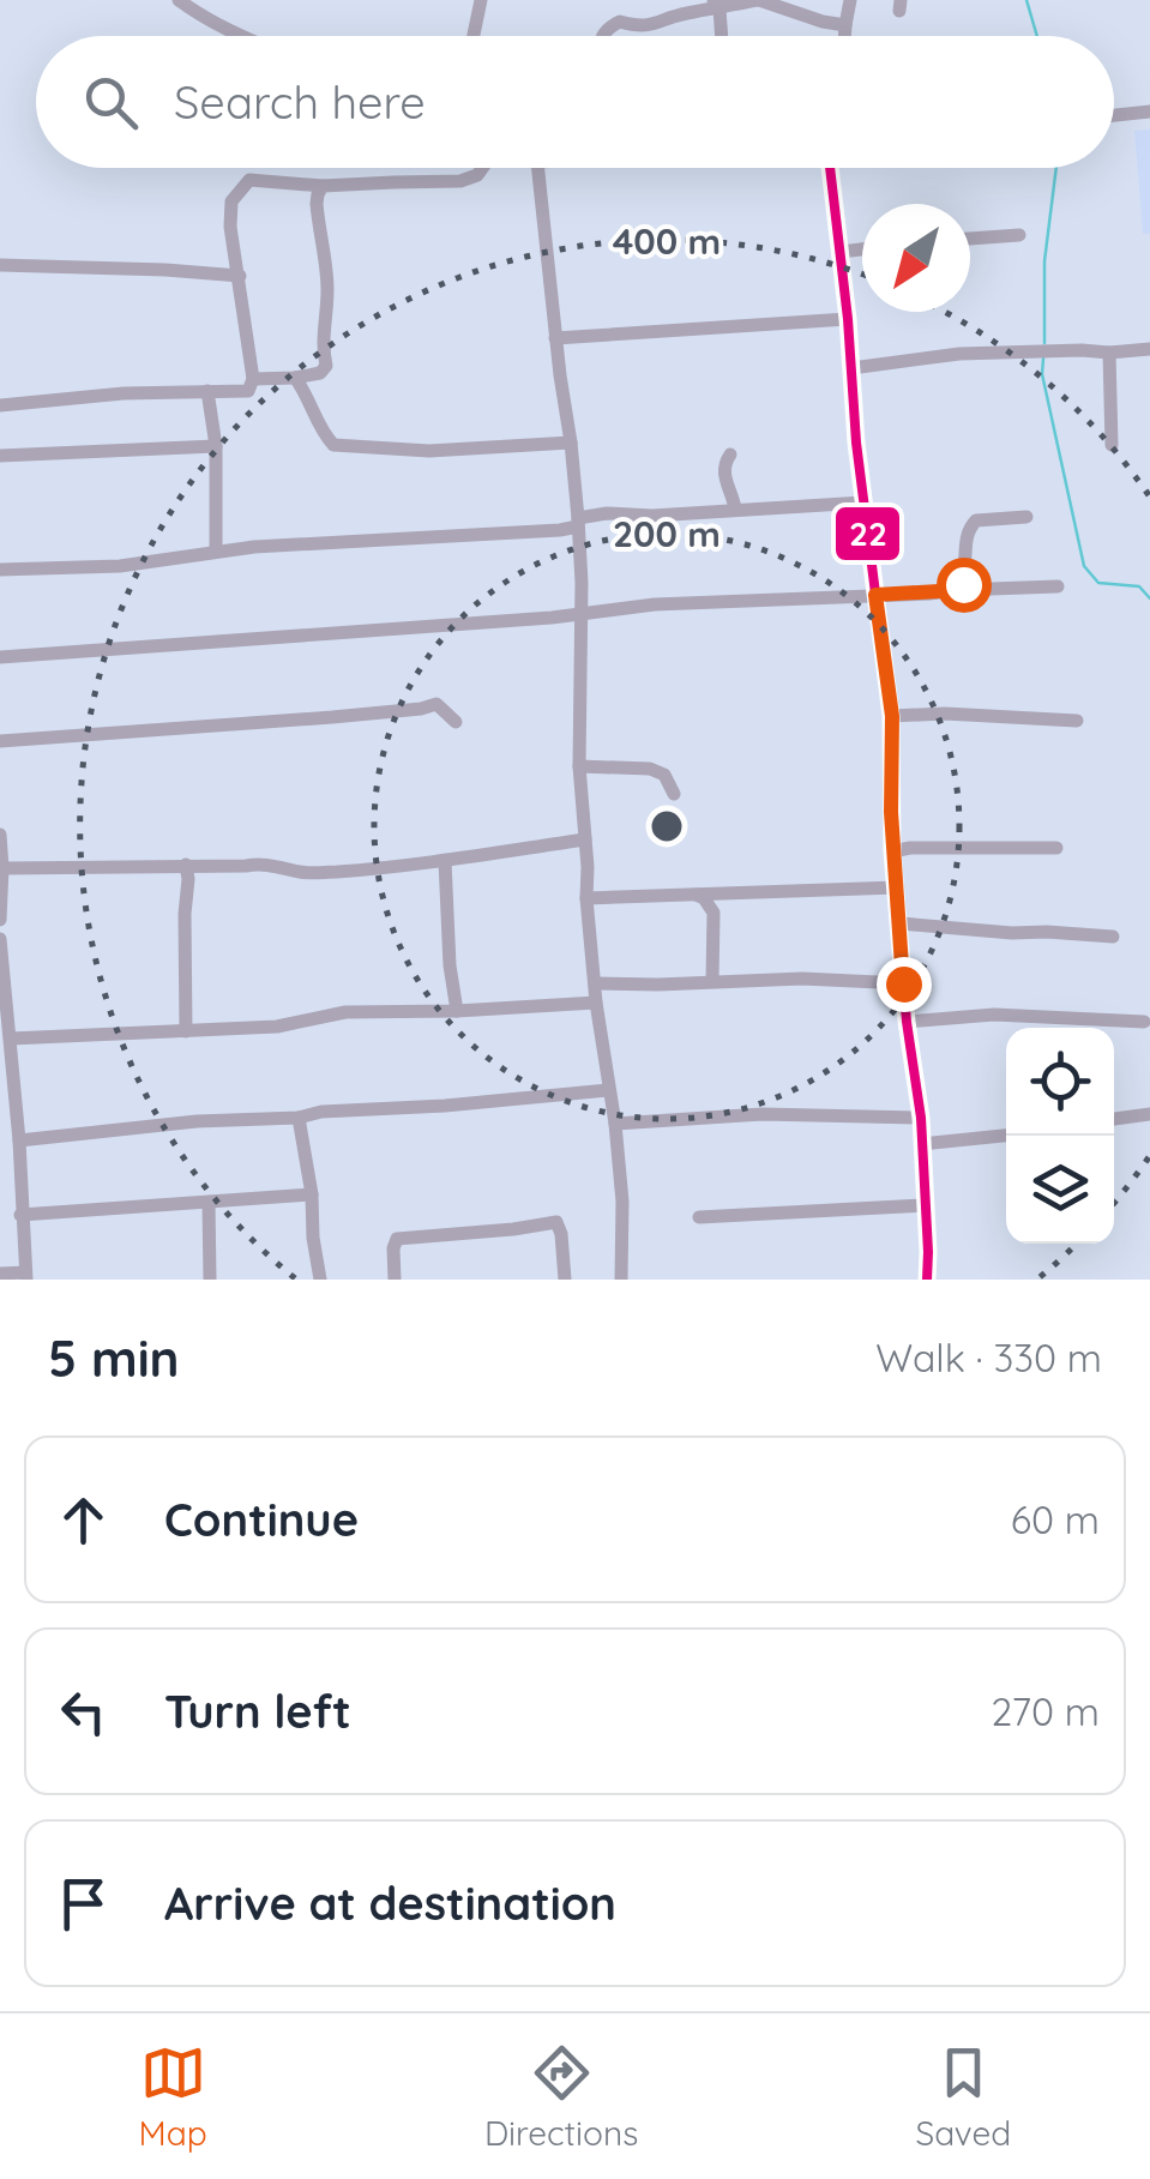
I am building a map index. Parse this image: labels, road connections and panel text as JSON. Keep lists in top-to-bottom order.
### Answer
{
  "lines": ["transit line 22"],
  "north": "bottom left",
  "page": {
    "search": "Search here",
    "heading": ["5 min", "Walk · 330 m"],
    "list": [
      ["Continue", "60 m"],
      ["Turn left", "270 m"],
      "Arrive at destination"
    ],
    "nav": ["Map", "Directions", "Saved"]
  },
  "rings": ["400 m", "200 m"]
}
